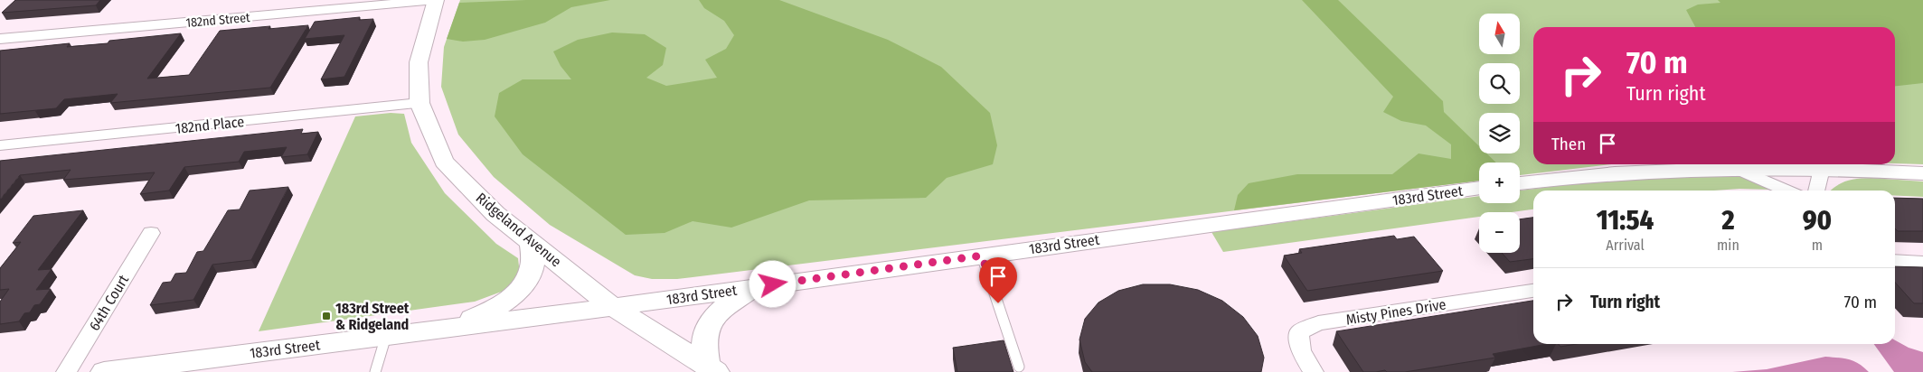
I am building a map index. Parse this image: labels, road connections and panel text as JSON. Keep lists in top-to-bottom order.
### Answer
{
  "streets": {
    "street": [
      "182nd Street",
      "182nd Place",
      "183rd Street",
      "Ridgeland Avenue",
      "64th Court",
      "Misty Pines Drive"
    ]
  },
  "crossings": [
    ["182nd Street", "Ridgeland Avenue"],
    ["182nd Place", "Ridgeland Avenue"],
    ["183rd Street", "Ridgeland Avenue"]
  ],
  "places": {
    "transit": ["183rd Street & Ridgeland"]
  },
  "north": "top",
  "page": {
    "map_buttons": ["+", "−"],
    "turn": ["70 m", "Turn right"],
    "then": "Then",
    "eta": [
      "11:54",
      "Arrival",
      "2",
      "min",
      "90",
      "m"
    ],
    "list": [
      {
        "name": "Turn right",
        "value": "70 m"
      }
    ]
  }
}
